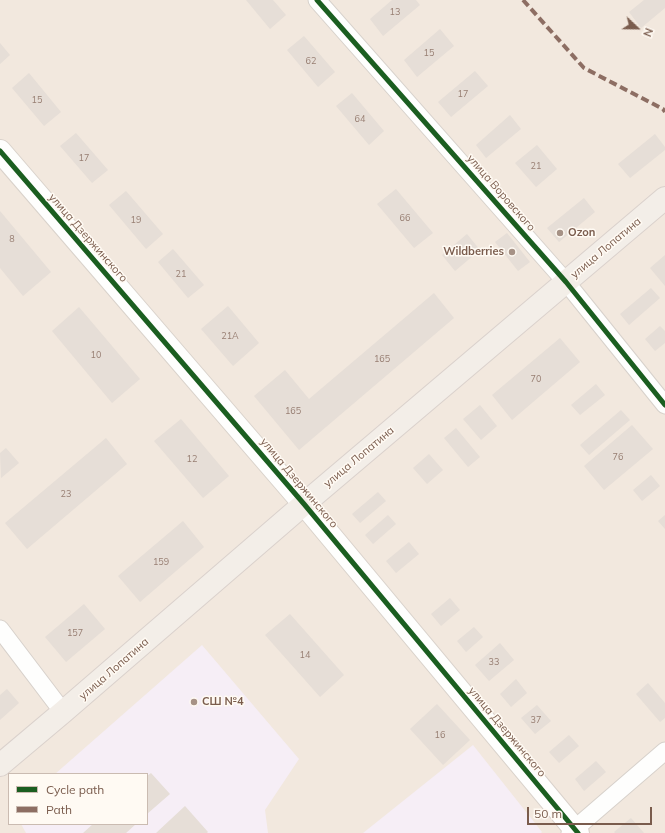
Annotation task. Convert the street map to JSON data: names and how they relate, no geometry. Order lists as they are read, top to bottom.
{
  "streets": {
    "main road": ["улица Лопатина"],
    "street": ["улица Воровского", "улица Дзержинского"]
  },
  "crossings": [
    ["улица Воровского", "улица Лопатина"],
    ["улица Дзержинского", "улица Лопатина"]
  ],
  "places": ["Ozon", "Wildberries", "СШ №4"],
  "house_numbers": [
    "13",
    "15",
    "62",
    "17",
    "15",
    "64",
    "17",
    "21",
    "66",
    "19",
    "8",
    "21",
    "21А",
    "10",
    "165",
    "70",
    "165",
    "76",
    "12",
    "23",
    "159",
    "157",
    "14",
    "33",
    "37",
    "16"
  ],
  "legend": ["Cycle path", "Path"],
  "scale_bar": "50 m",
  "north": "right"
}
